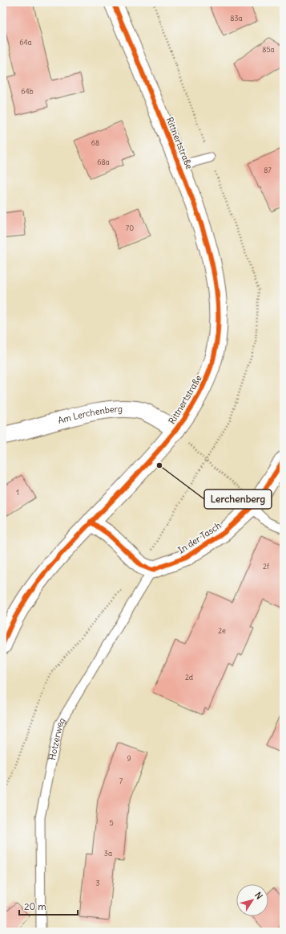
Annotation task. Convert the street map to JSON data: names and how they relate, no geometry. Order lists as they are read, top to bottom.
{
  "streets": {
    "street": ["Rittnertstraße", "Am Lerchenberg", "In der Tasch"],
    "lane": ["Hotzerweg"]
  },
  "crossings": [
    ["Rittnertstraße", "Am Lerchenberg"],
    ["In der Tasch", "Hotzerweg"]
  ],
  "places": ["Lerchenberg"],
  "house_numbers": [
    "83a",
    "64a",
    "85a",
    "64b",
    "68",
    "68a",
    "87",
    "70",
    "1",
    "2f",
    "2e",
    "2d",
    "9",
    "7",
    "5",
    "3a",
    "3"
  ],
  "scale_bar": "20 m",
  "north": "top right"
}
